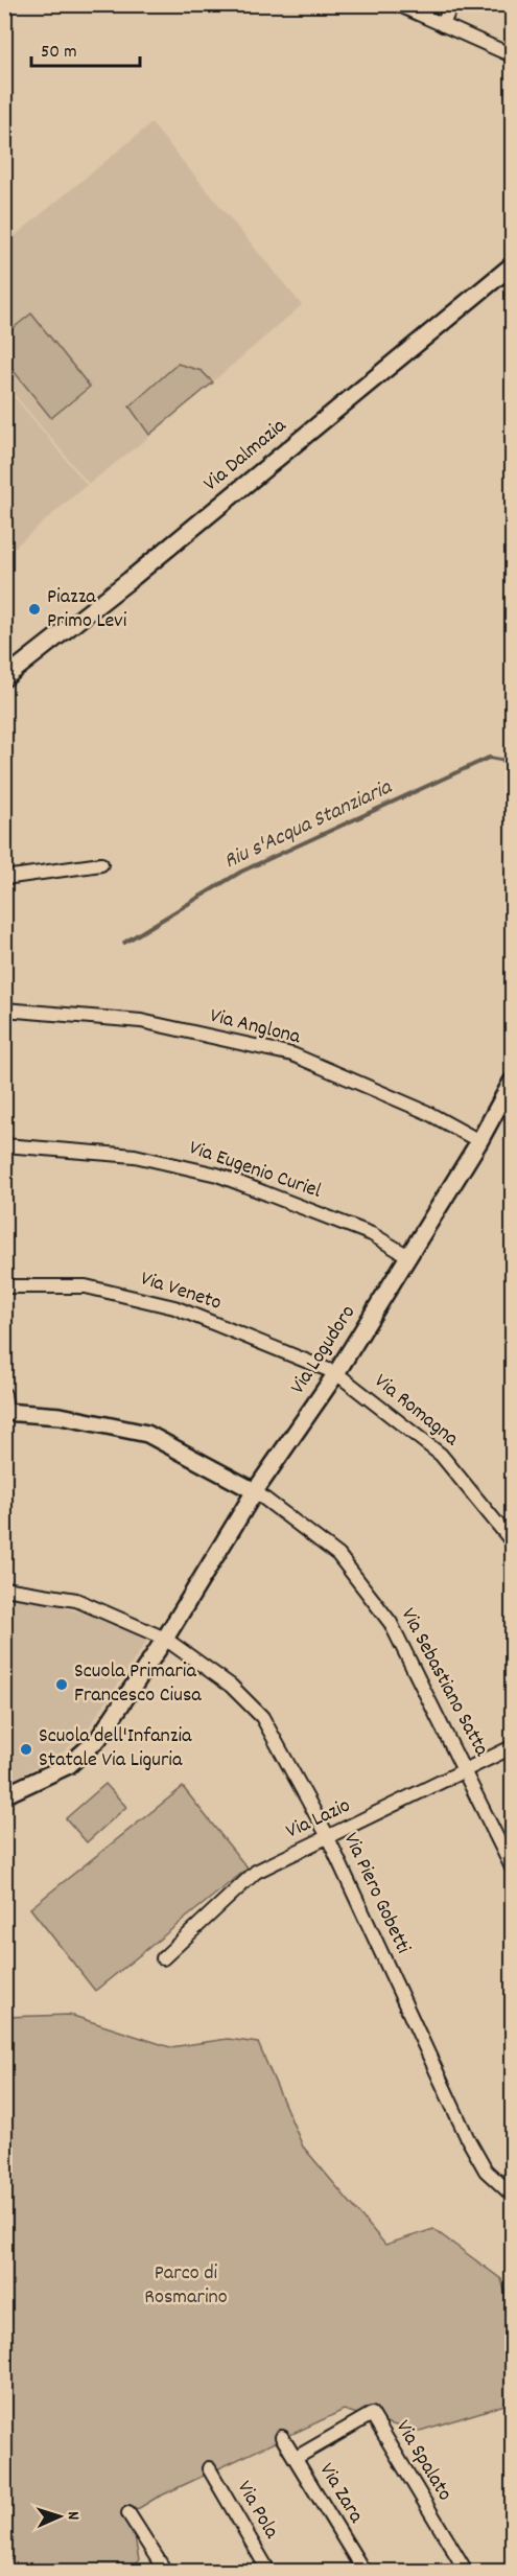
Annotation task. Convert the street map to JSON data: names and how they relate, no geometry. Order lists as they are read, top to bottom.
{
  "streets": {
    "street": [
      "Via Dalmazia",
      "Via Anglona",
      "Via Eugenio Curiel",
      "Via Veneto",
      "Via Logudoro",
      "Via Romagna",
      "Via Sebastiano Satta",
      "Via Lazio",
      "Via Piero Gobetti",
      "Via Spalato",
      "Via Zara",
      "Via Pola"
    ]
  },
  "crossings": [
    ["Via Anglona", "Via Logudoro"],
    ["Via Eugenio Curiel", "Via Logudoro"],
    ["Via Veneto", "Via Logudoro"],
    ["Via Veneto", "Via Romagna"],
    ["Via Logudoro", "Via Romagna"],
    ["Via Logudoro", "Via Sebastiano Satta"],
    ["Via Logudoro", "Via Piero Gobetti"],
    ["Via Sebastiano Satta", "Via Lazio"],
    ["Via Lazio", "Via Piero Gobetti"],
    ["Via Spalato", "Via Zara"]
  ],
  "water": ["Riu s'Acqua Stanziaria"],
  "parks": ["Parco di Rosmarino"],
  "places": ["Piazza Primo Levi", "Scuola Primaria Francesco Ciusa", "Scuola dell'Infanzia Statale Via Liguria"],
  "scale_bar": "50 m",
  "north": "right"
}
